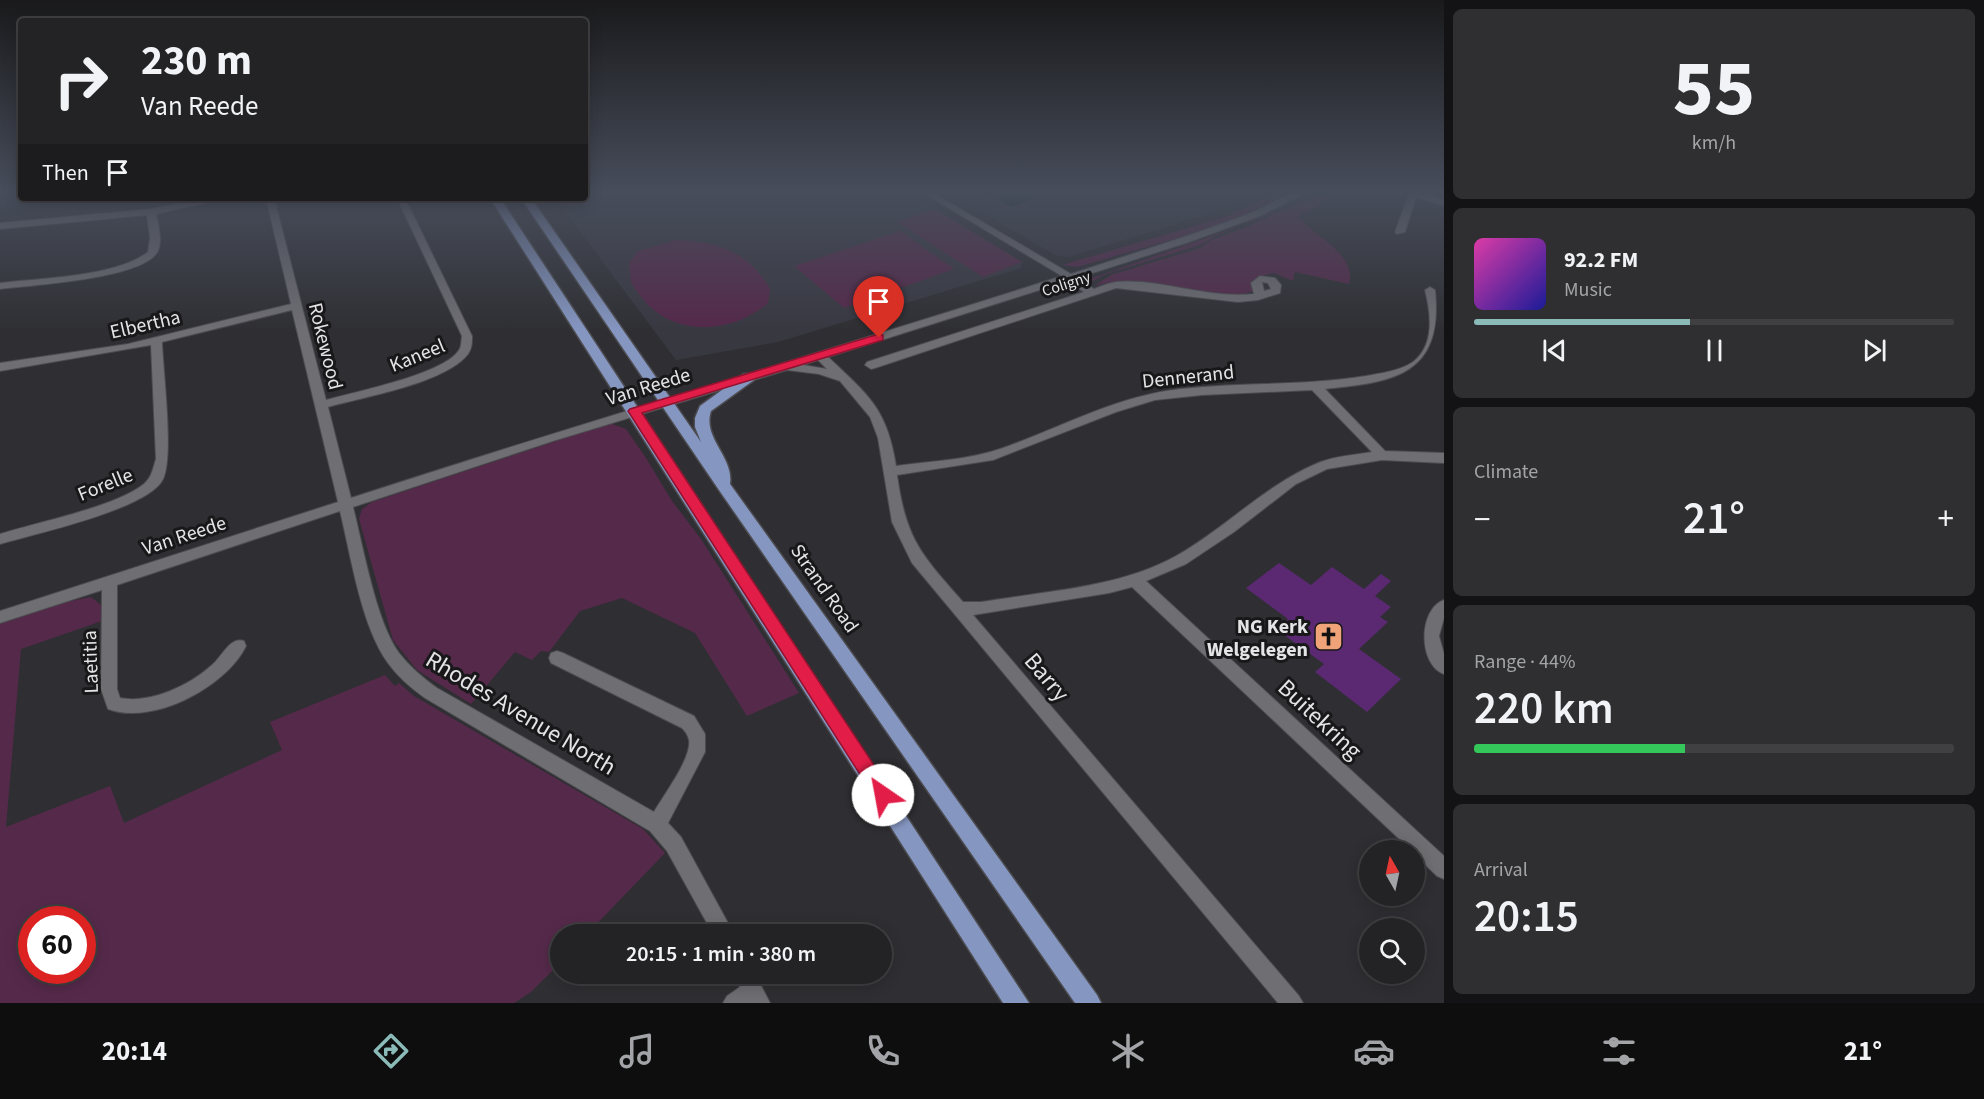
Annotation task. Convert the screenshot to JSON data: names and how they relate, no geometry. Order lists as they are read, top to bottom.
{
  "streets": {
    "main road": ["Strand Road"],
    "street": [
      "Coligny",
      "Elbertha",
      "Rokewood",
      "Kaneel",
      "Dennerand",
      "Van Reede",
      "Forelle",
      "Laetitia",
      "Barry",
      "Rhodes Avenue North",
      "Buitekring"
    ]
  },
  "crossings": [
    ["Elbertha", "Rokewood"],
    ["Elbertha", "Forelle"],
    ["Rokewood", "Kaneel"],
    ["Rokewood", "Van Reede"],
    ["Rokewood", "Rhodes Avenue North"],
    ["Dennerand", "Barry"],
    ["Van Reede", "Strand Road"],
    ["Van Reede", "Laetitia"],
    ["Van Reede", "Barry"],
    ["Van Reede", "Rhodes Avenue North"]
  ],
  "places": {
    "church": ["NG Kerk Welgelegen"]
  },
  "north": "top",
  "page": {
    "tile": [
      ["55", "km/h"],
      "Climate",
      ["Range · 44%", "220 km"],
      ["Arrival", "20:15"]
    ],
    "turn": ["230 m", "Van Reede"],
    "then": "Then",
    "song": ["92.2 FM", "Music"],
    "heat": ["−", "21°", "+"],
    "limit": "60",
    "trip": "20:15 · 1 min · 380 m",
    "tabs": ["20:14", "21°"]
  }
}
